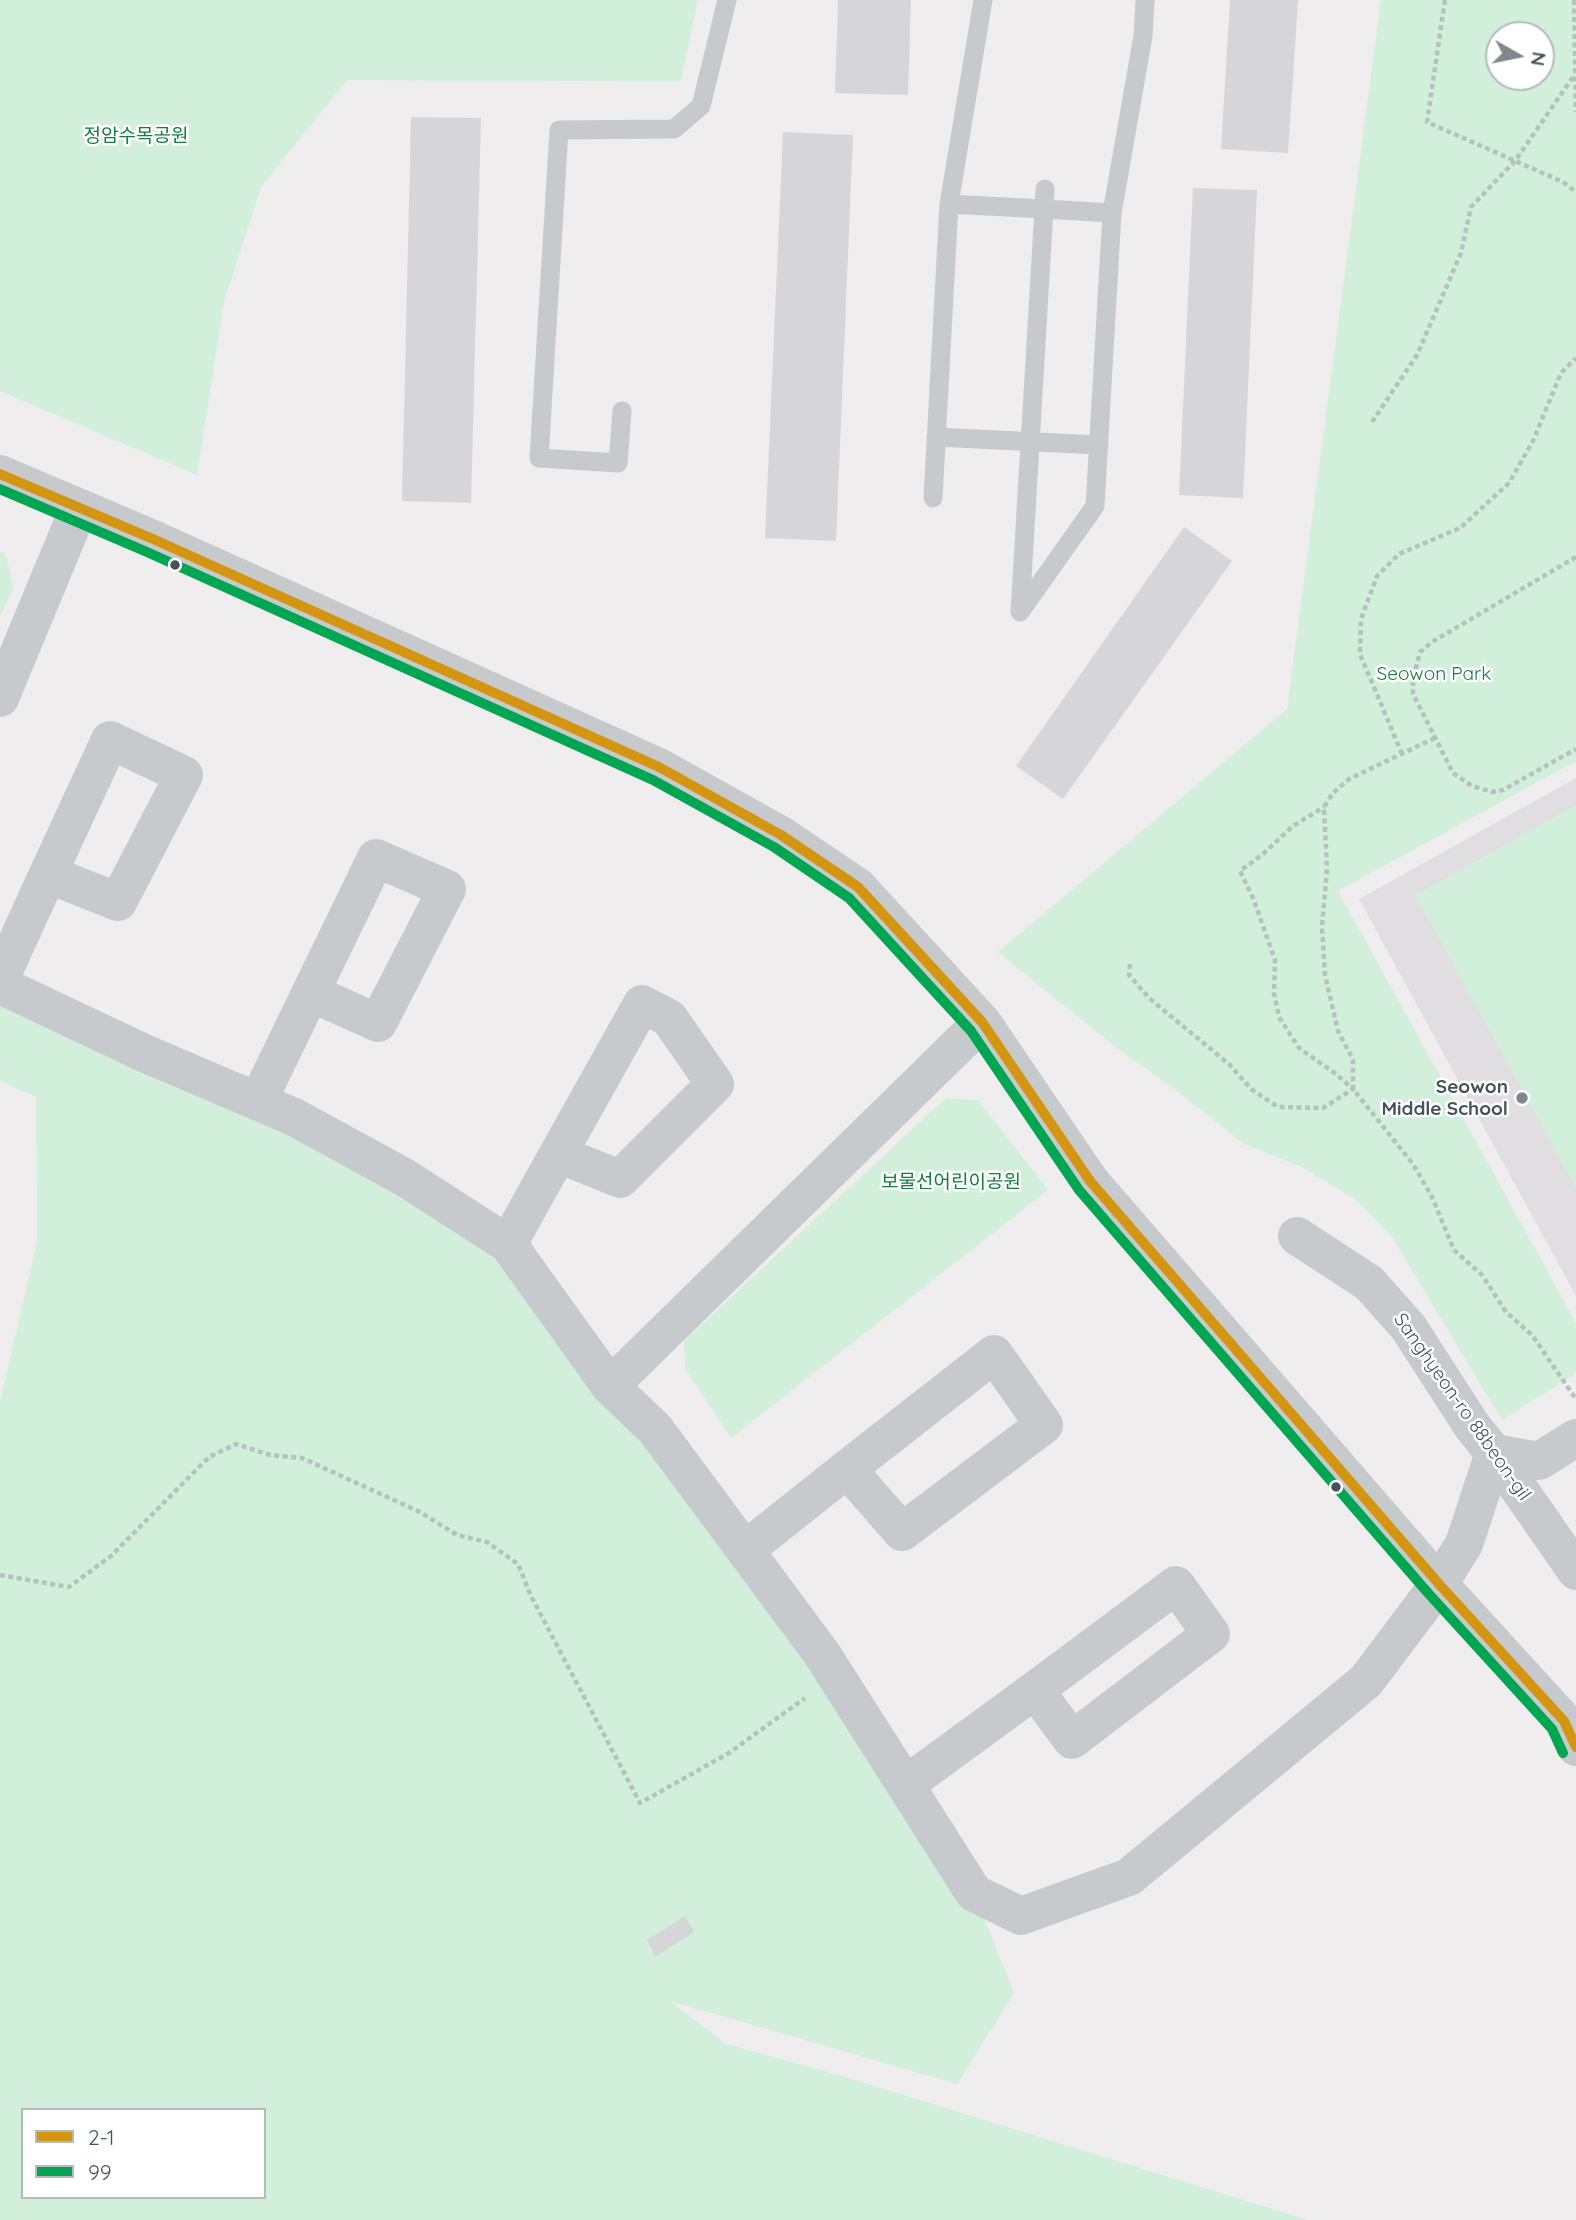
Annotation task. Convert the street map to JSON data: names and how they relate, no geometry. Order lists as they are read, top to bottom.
{
  "streets": {
    "street": ["Sanghyeon-ro 88beon-gil"]
  },
  "parks": ["정암수목공원", "Seowon Park", "보물선어린이공원"],
  "places": ["Seowon Middle School"],
  "lines": ["transit line 2-1", "transit line 99"],
  "legend": ["2-1", "99"],
  "north": "right"
}
